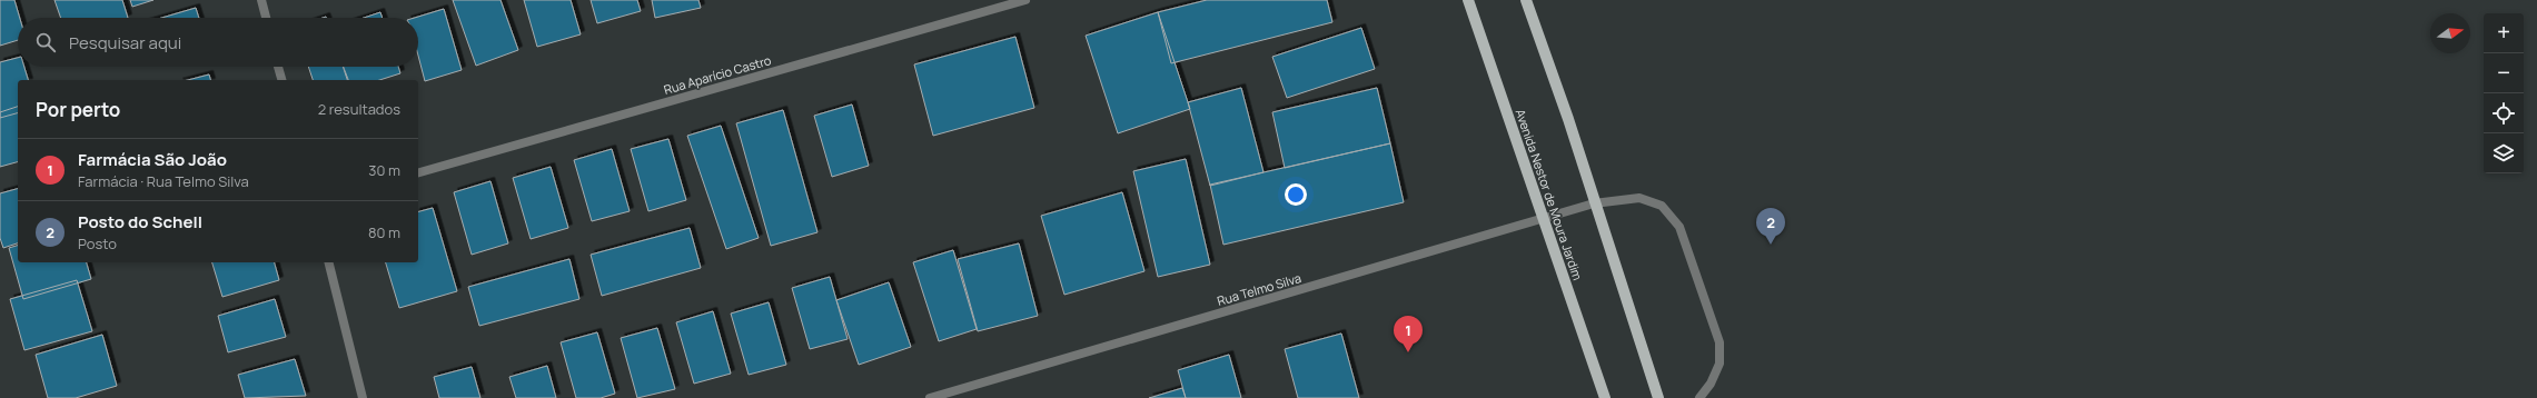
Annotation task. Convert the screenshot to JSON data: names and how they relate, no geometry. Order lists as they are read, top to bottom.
{
  "streets": {
    "main road": ["Avenida Nestor de Moura Jardim"],
    "street": ["Rua Aparício Castro", "Rua Telmo Silva"]
  },
  "crossings": [
    ["Avenida Nestor de Moura Jardim", "Rua Telmo Silva"]
  ],
  "north": "right",
  "page": {
    "map_buttons": ["+", "−"],
    "search": "Pesquisar aqui",
    "heading": ["Por perto", "2 resultados"],
    "list": [
      {
        "mark": "1",
        "name": "Farmácia São João",
        "note": "Farmácia · Rua Telmo Silva",
        "value": "30 m"
      },
      {
        "mark": "2",
        "name": "Posto do Schell",
        "note": "Posto",
        "value": "80 m"
      }
    ],
    "pins": ["2", "1"]
  }
}
